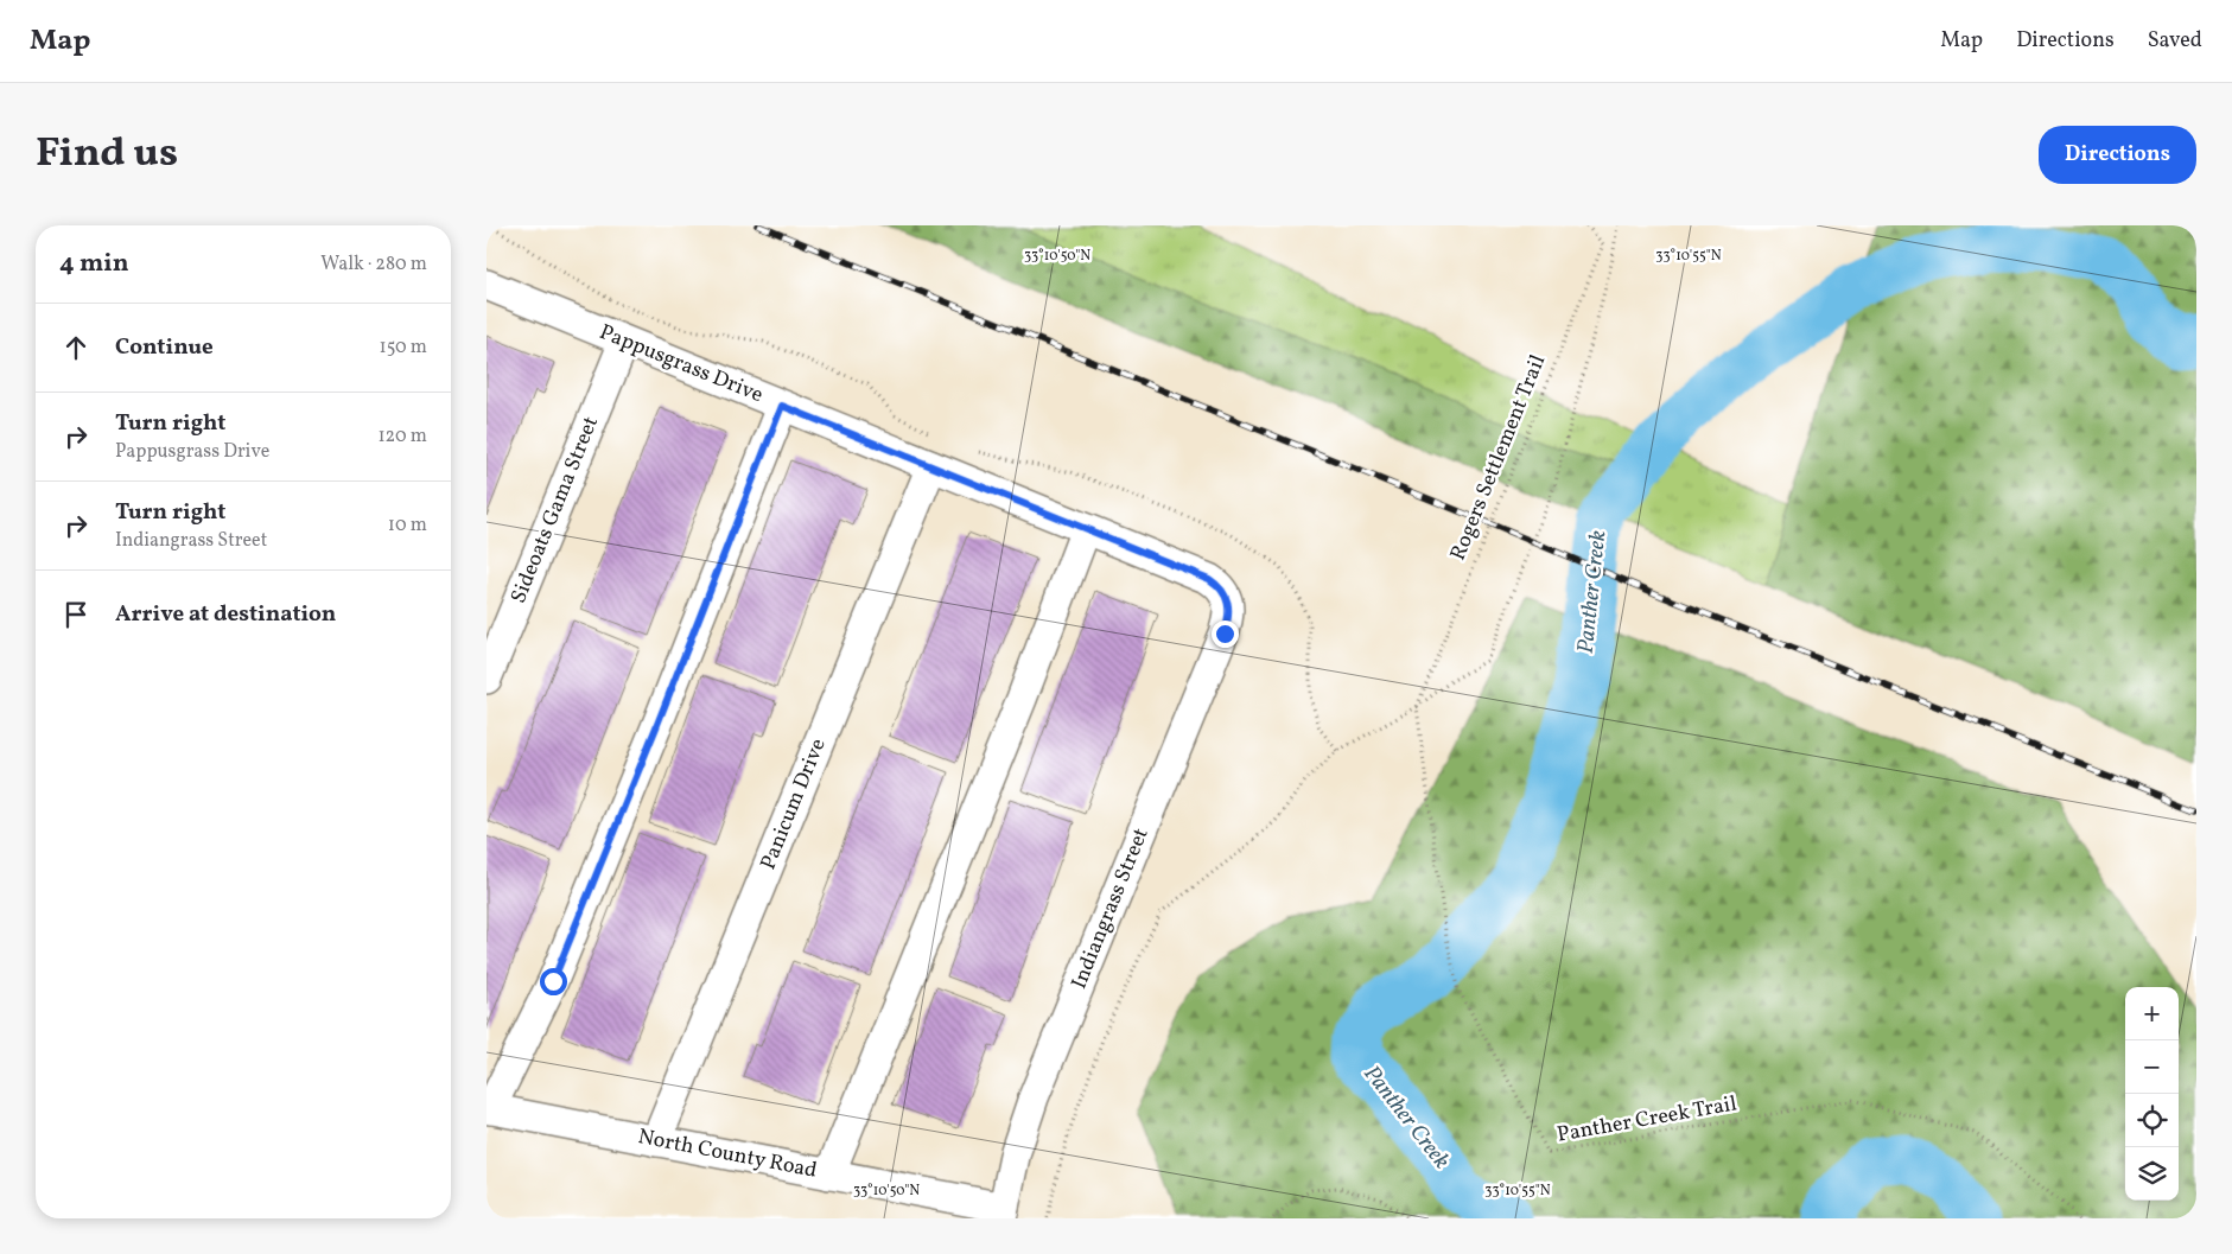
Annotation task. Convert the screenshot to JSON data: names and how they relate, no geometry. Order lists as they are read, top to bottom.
{
  "streets": {
    "street": [
      "Pappusgrass Drive",
      "Sideoats Gama Street",
      "Panicum Drive",
      "Indiangrass Street",
      "North County Road"
    ],
    "path": ["Rogers Settlement Trail", "Panther Creek Trail"]
  },
  "crossings": [
    ["Pappusgrass Drive", "Sideoats Gama Street"],
    ["Pappusgrass Drive", "Panicum Drive"],
    ["Pappusgrass Drive", "Indiangrass Street"],
    ["Rogers Settlement Trail", "Panther Creek Trail"],
    ["Panicum Drive", "North County Road"],
    ["Indiangrass Street", "North County Road"]
  ],
  "water": ["Panther Creek"],
  "page": {
    "header": "Map",
    "nav": ["Map", "Directions", "Saved"],
    "title": "Find us",
    "buttons": "Directions",
    "heading": ["4 min", "Walk · 280 m"],
    "list": [
      ["Continue", "150 m"],
      ["Turn right", "Pappusgrass Drive", "120 m"],
      ["Turn right", "Indiangrass Street", "10 m"],
      "Arrive at destination"
    ],
    "map_buttons": ["+", "−"]
  },
  "coordinates": ["33°10'50\"N", "33°10'55\"N"]
}
